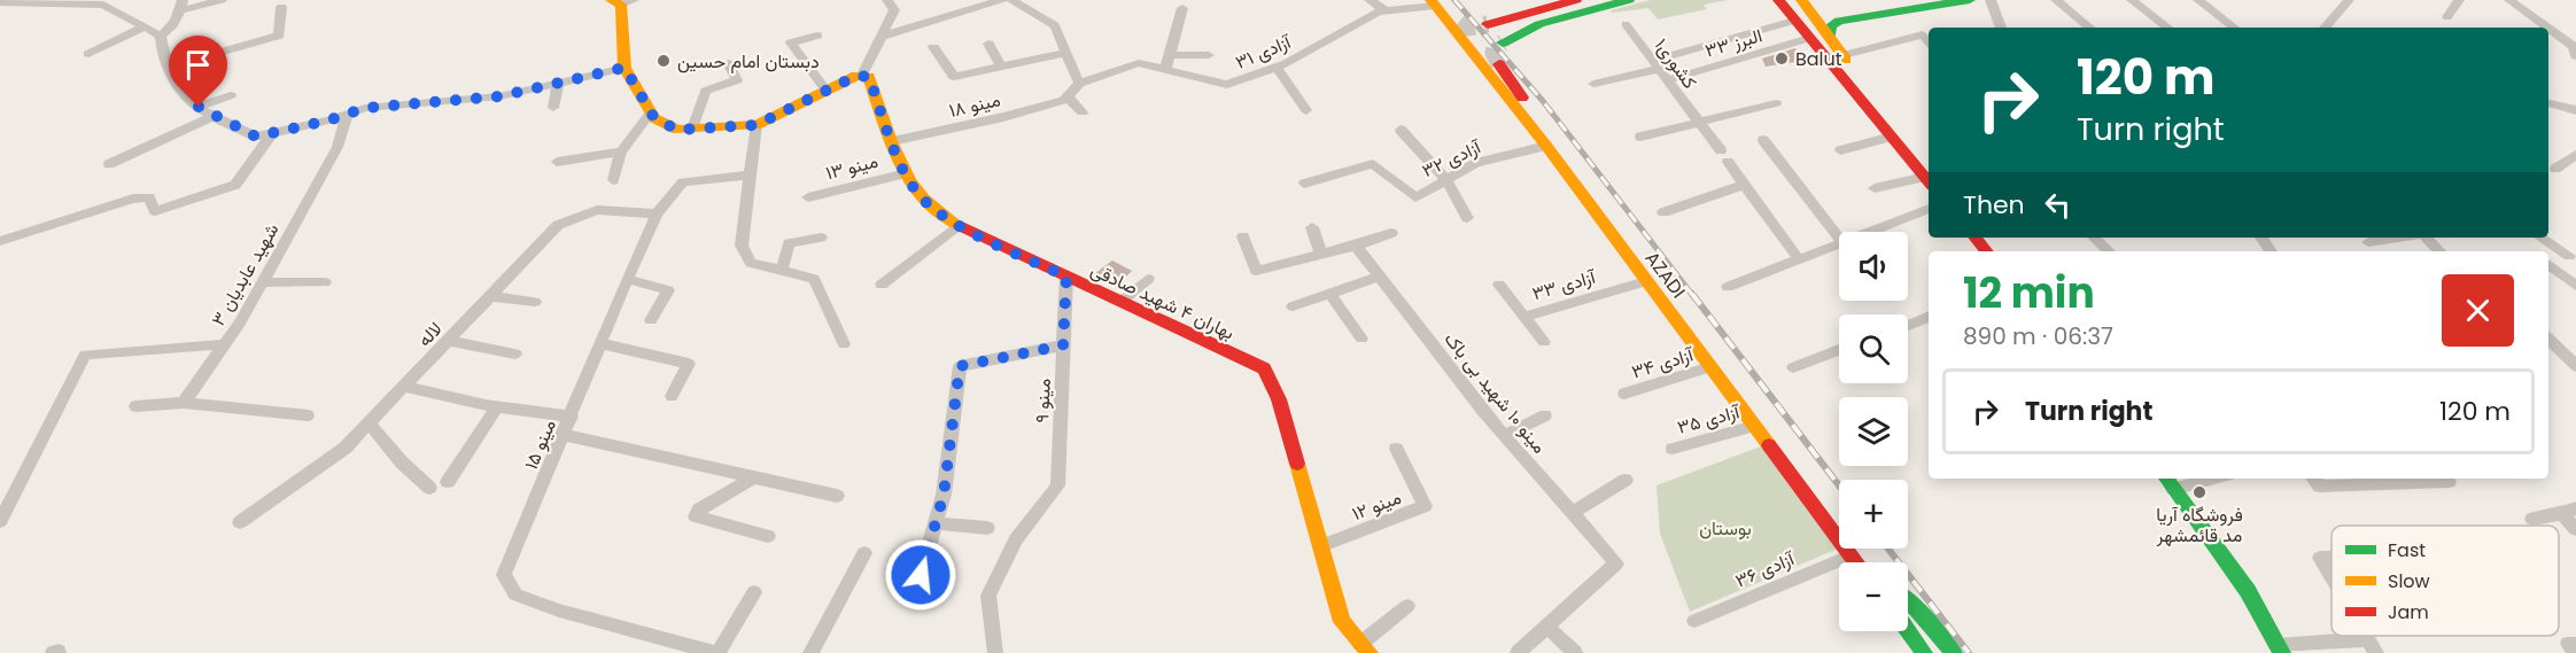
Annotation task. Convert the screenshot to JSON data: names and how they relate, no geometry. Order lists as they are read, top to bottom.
{
  "streets": {
    "main road": ["AZADI", "بهاران ۴ شهید صادقی"],
    "street": [
      "البرز ۳۳",
      "آزادی ۳۱",
      "کشوری۱",
      "مینو ۱۸",
      "آزادی ۳۲",
      "مینو ۱۳",
      "شهید عابدیان ۳",
      "آزادی ۳۳",
      "لاله",
      "آزادی ۳۴",
      "مینو ۱۰ شهید بی باک",
      "مینو ۹",
      "آزادی ۳۵",
      "مینو ۱۵",
      "مینو ۱۲",
      "آزادی ۳۶"
    ]
  },
  "crossings": [
    ["البرز ۳۳", "کشوری۱"],
    ["آزادی ۳۱", "مینو ۱۸"],
    ["آزادی ۳۱", "AZADI"],
    ["مینو ۱۸", "بهاران ۴ شهید صادقی"],
    ["آزادی ۳۲", "AZADI"],
    ["مینو ۱۳", "بهاران ۴ شهید صادقی"],
    ["AZADI", "آزادی ۳۳"],
    ["AZADI", "آزادی ۳۴"],
    ["AZADI", "آزادی ۳۵"],
    ["AZADI", "آزادی ۳۶"],
    ["بهاران ۴ شهید صادقی", "مینو ۹"],
    ["بهاران ۴ شهید صادقی", "مینو ۱۲"],
    ["لاله", "مینو ۱۵"]
  ],
  "parks": ["بوستان"],
  "places": ["Balut", "دبستان امام حسین", "فروشگاه آریا مد قائمشهر"],
  "legend": ["Fast", "Slow", "Jam"],
  "page": {
    "turn": ["120 m", "Turn right"],
    "then": "Then",
    "map_buttons": ["+", "−"],
    "heading": ["12 min", "890 m · 06:37"],
    "list": [
      {
        "name": "Turn right",
        "value": "120 m"
      }
    ]
  }
}
